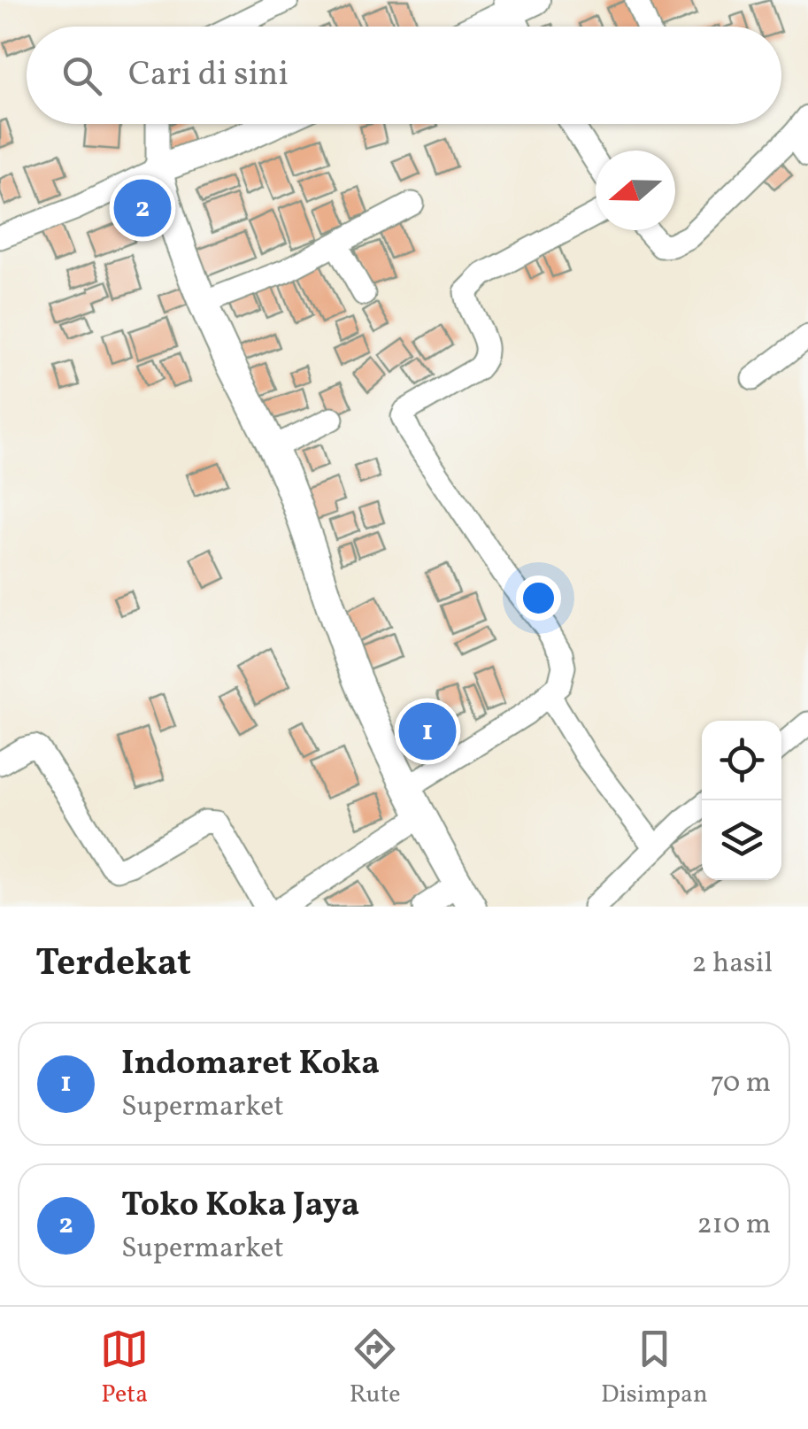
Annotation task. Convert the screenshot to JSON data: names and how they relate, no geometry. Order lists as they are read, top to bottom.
{
  "north": "left",
  "page": {
    "search": "Cari di sini",
    "pins": ["2", "1"],
    "heading": ["Terdekat", "2 hasil"],
    "list": [
      {
        "mark": "1",
        "name": "Indomaret Koka",
        "note": "Supermarket",
        "value": "70 m"
      },
      {
        "mark": "2",
        "name": "Toko Koka Jaya",
        "note": "Supermarket",
        "value": "210 m"
      }
    ],
    "nav": ["Peta", "Rute", "Disimpan"]
  }
}
